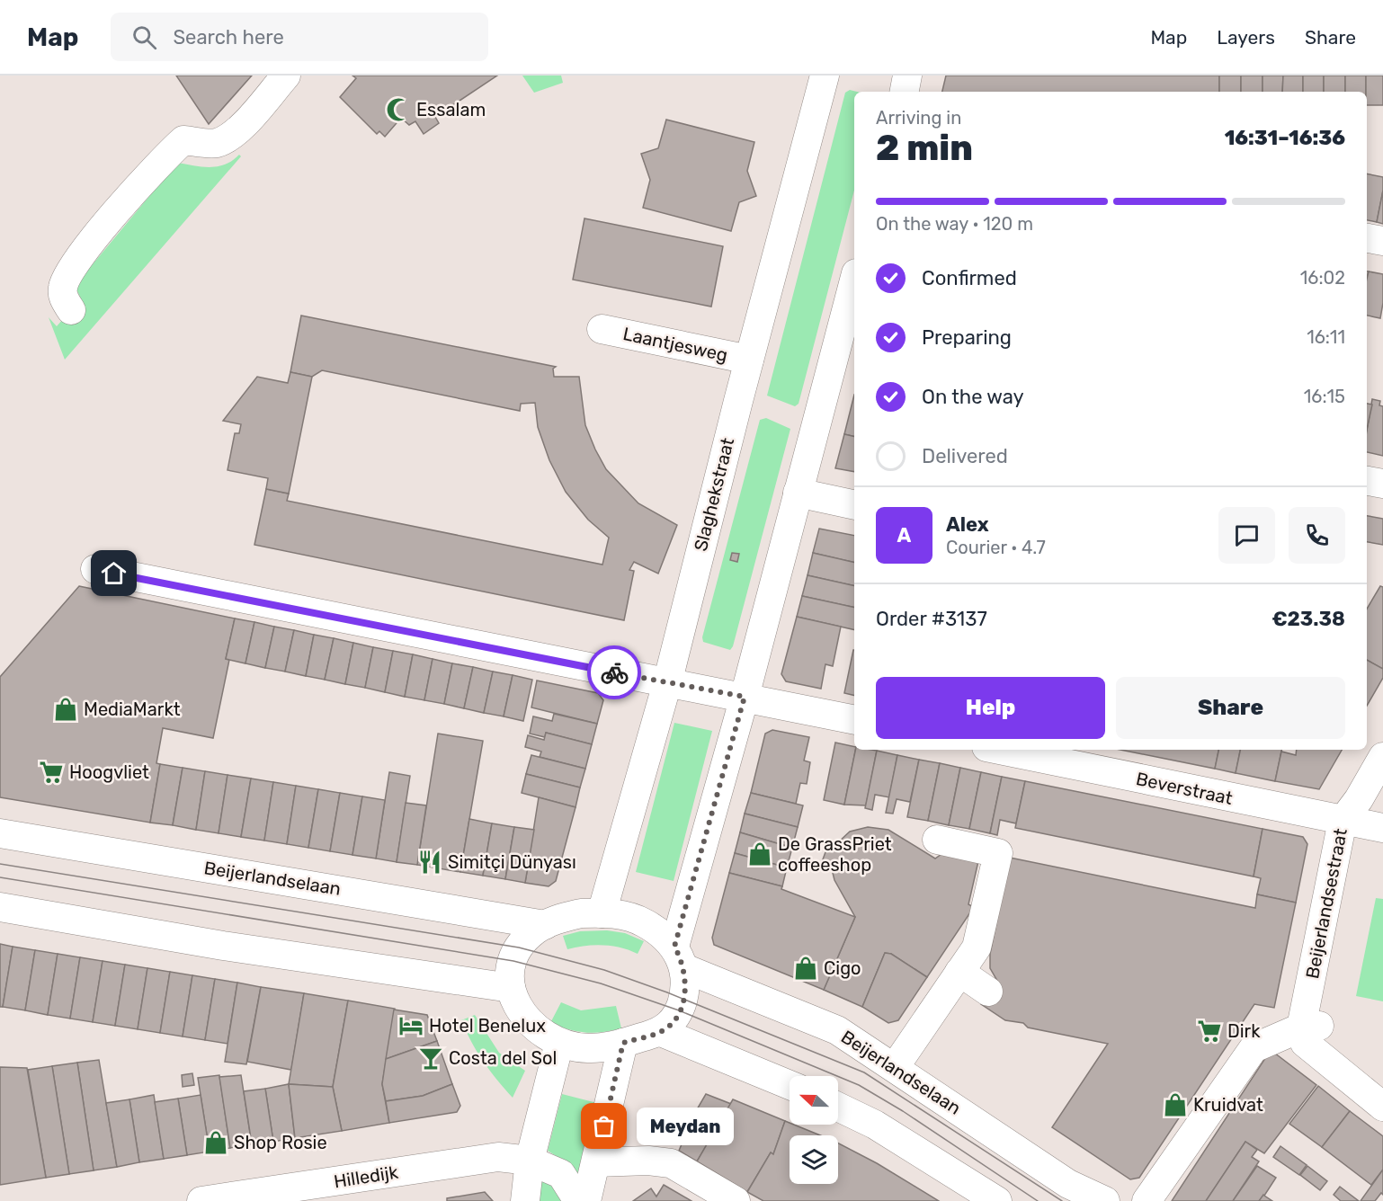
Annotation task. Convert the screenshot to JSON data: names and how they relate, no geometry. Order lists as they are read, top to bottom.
{
  "streets": {
    "street": [
      "Laantjesweg",
      "Slaghekstraat",
      "Beverstraat",
      "Beijerlandselaan",
      "Beijerlandsestraat",
      "Hilledijk"
    ]
  },
  "crossings": [
    ["Laantjesweg", "Slaghekstraat"],
    ["Slaghekstraat", "Beijerlandselaan"],
    ["Beverstraat", "Beijerlandsestraat"]
  ],
  "places": {
    "mosque": ["Essalam"],
    "shop": [
      "MediaMarkt",
      "De GrassPriet coffeeshop",
      "Cigo",
      "Kruidvat",
      "Shop Rosie"
    ],
    "supermarket": ["Hoogvliet", "Dirk"],
    "restaurant": ["Simitçi Dünyası"],
    "hotel": ["Hotel Benelux"],
    "bar": ["Costa del Sol"],
    "other": ["Meydan"]
  },
  "north": "left",
  "page": {
    "header": "Map",
    "search": "Search here",
    "nav": ["Map", "Layers", "Share"],
    "heading": ["2 min", "Arriving in", "16:31–16:36"],
    "panel": [
      "Alex",
      "Courier · 4.7",
      "Order #3137",
      "€23.38"
    ],
    "bar": "On the way · 120 m",
    "list": [
      ["Confirmed", "16:02"],
      ["Preparing", "16:11"],
      ["On the way", "16:15"],
      "Delivered"
    ],
    "round": "A",
    "buttons": ["Help", "Share"],
    "bubble": "Meydan"
  }
}
